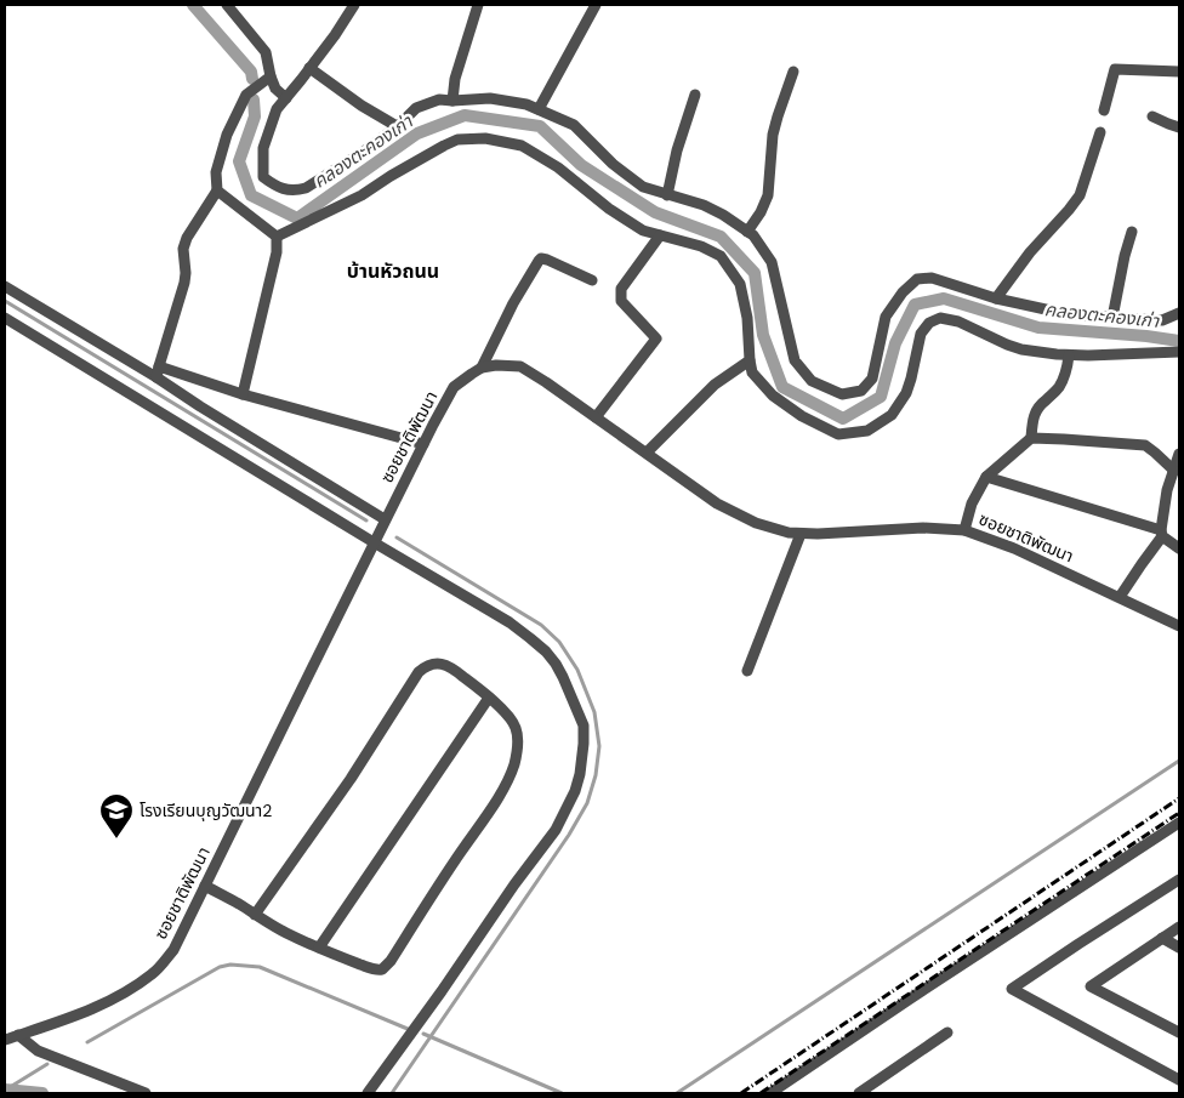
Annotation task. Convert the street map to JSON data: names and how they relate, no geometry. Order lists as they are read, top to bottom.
{
  "streets": {
    "street": ["ซอยชาติพัฒนา"]
  },
  "districts": ["บ้านหัวถนน"],
  "water": ["คลองตะคองเก่า"],
  "places": {
    "school or university": ["โรงเรียนบุญวัฒนา2"]
  }
}
